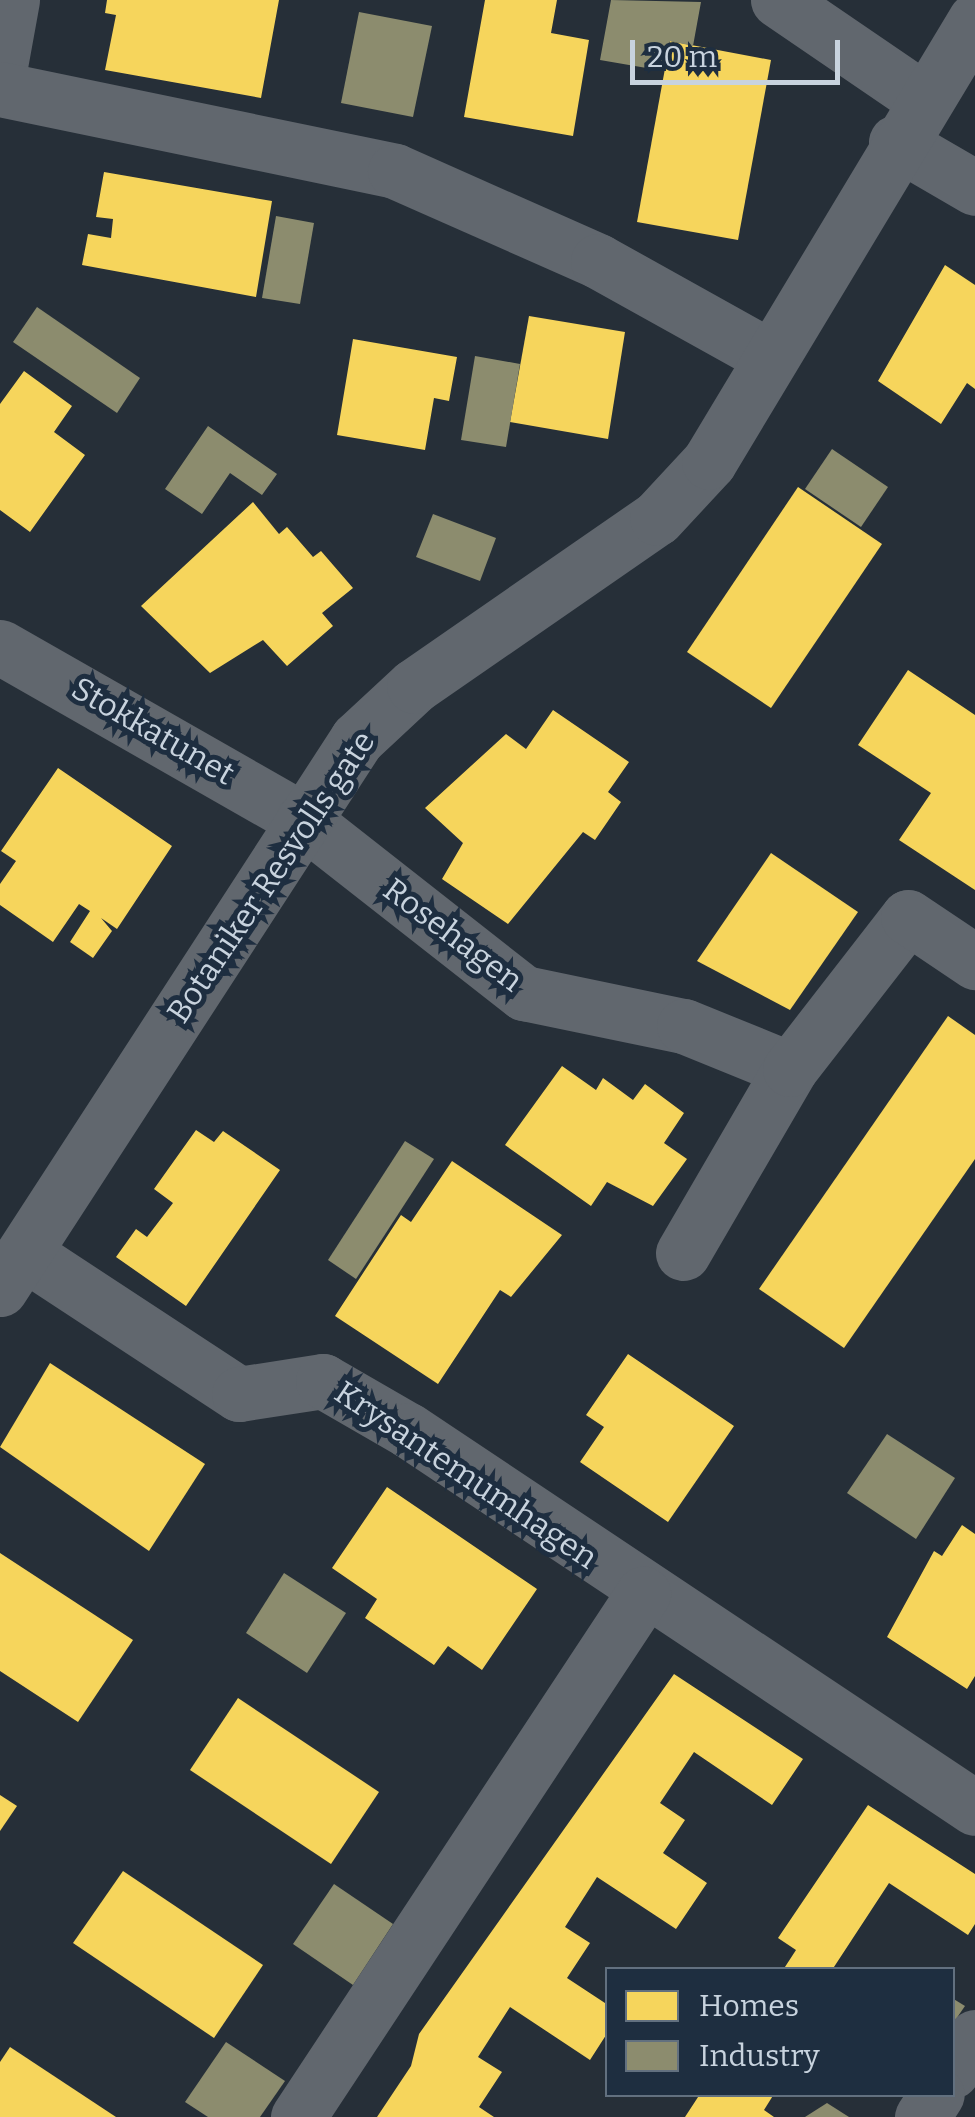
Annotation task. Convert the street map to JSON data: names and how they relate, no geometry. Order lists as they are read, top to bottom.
{
  "streets": {
    "street": [
      "Stokkatunet",
      "Botaniker Resvolls gate",
      "Rosehagen",
      "Krysantemumhagen"
    ]
  },
  "crossings": [
    ["Stokkatunet", "Botaniker Resvolls gate"],
    ["Stokkatunet", "Rosehagen"],
    ["Botaniker Resvolls gate", "Rosehagen"],
    ["Botaniker Resvolls gate", "Krysantemumhagen"]
  ],
  "legend": ["Homes", "Industry"],
  "scale_bar": "20 m"
}
